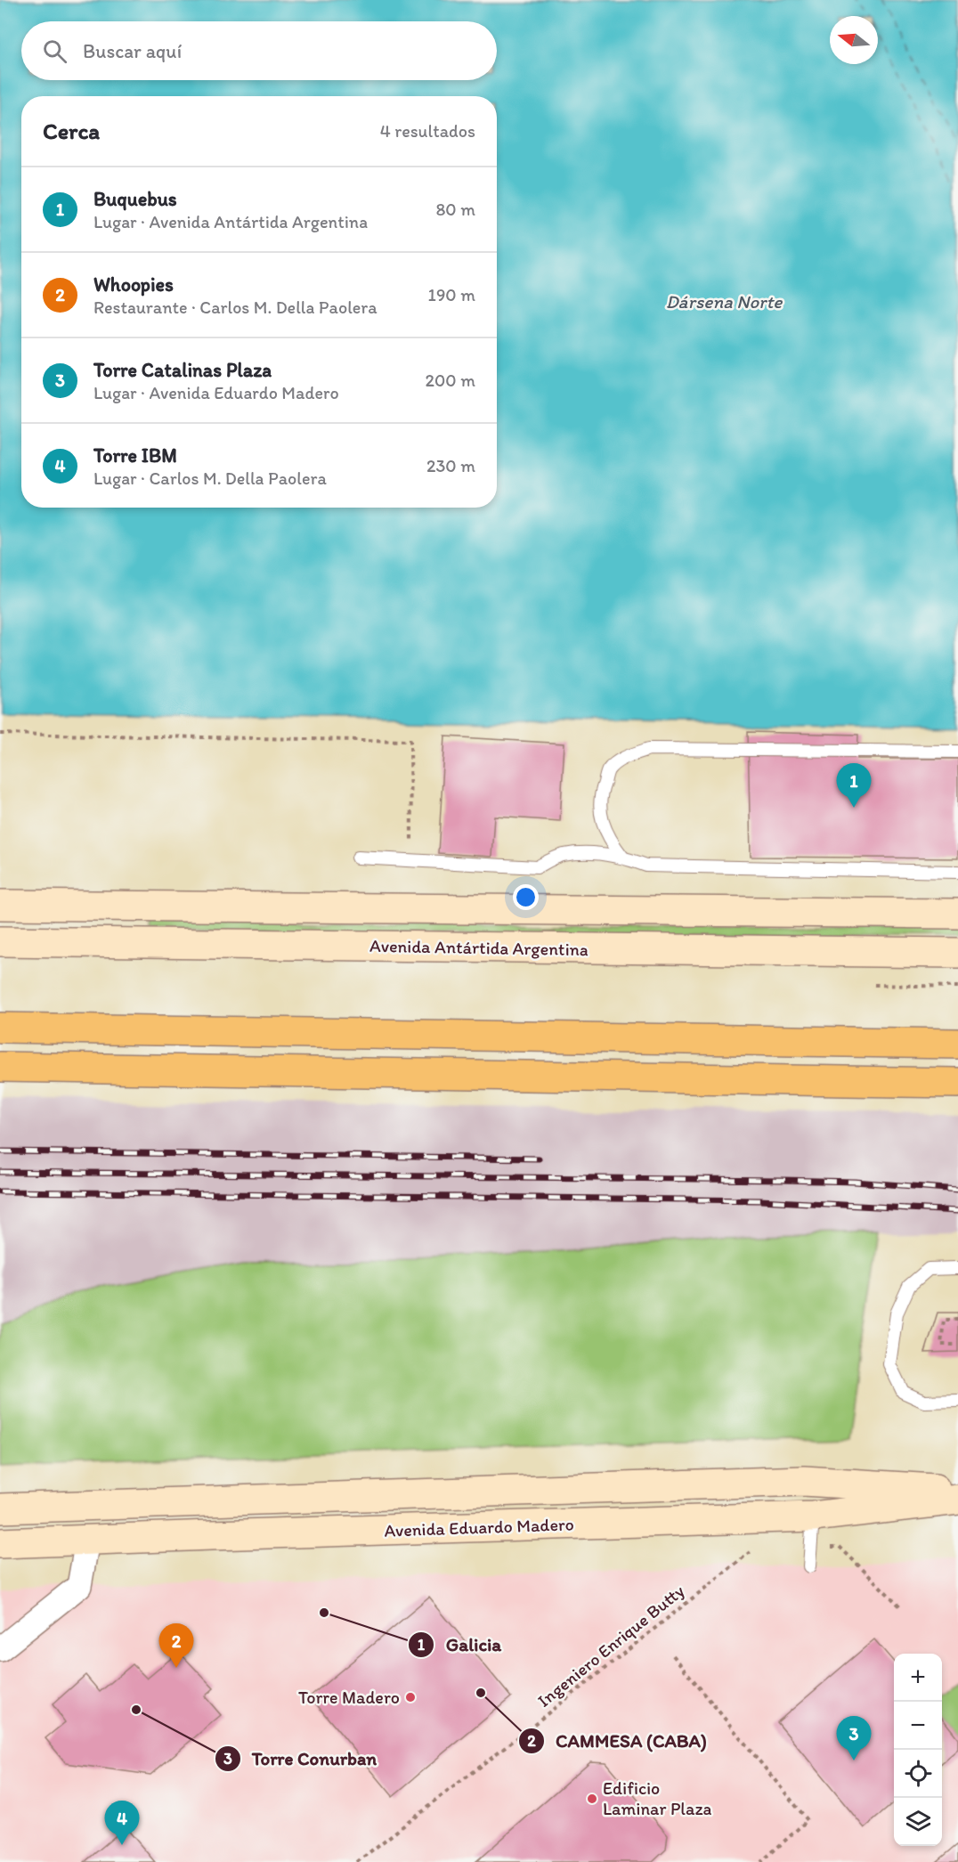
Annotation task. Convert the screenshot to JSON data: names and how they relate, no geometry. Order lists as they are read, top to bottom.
{
  "streets": {
    "main road": ["Avenida Antártida Argentina", "Avenida Eduardo Madero"],
    "path": ["Ingeniero Enrique Butty"]
  },
  "water": ["Dársena Norte"],
  "places": [
    "Galicia",
    "CAMMESA (CABA)",
    "Torre Madero",
    "Torre Conurban",
    "Edificio Laminar Plaza"
  ],
  "north": "left",
  "page": {
    "search": "Buscar aquí",
    "heading": ["Cerca", "4 resultados"],
    "list": [
      {
        "mark": "1",
        "name": "Buquebus",
        "note": "Lugar · Avenida Antártida Argentina",
        "value": "80 m"
      },
      {
        "mark": "2",
        "name": "Whoopies",
        "note": "Restaurante · Carlos M. Della Paolera",
        "value": "190 m"
      },
      {
        "mark": "3",
        "name": "Torre Catalinas Plaza",
        "note": "Lugar · Avenida Eduardo Madero",
        "value": "200 m"
      },
      {
        "mark": "4",
        "name": "Torre IBM",
        "note": "Lugar · Carlos M. Della Paolera",
        "value": "230 m"
      }
    ],
    "pins": [
      "1",
      "2",
      "3",
      "4"
    ],
    "map_buttons": ["+", "−"]
  }
}
